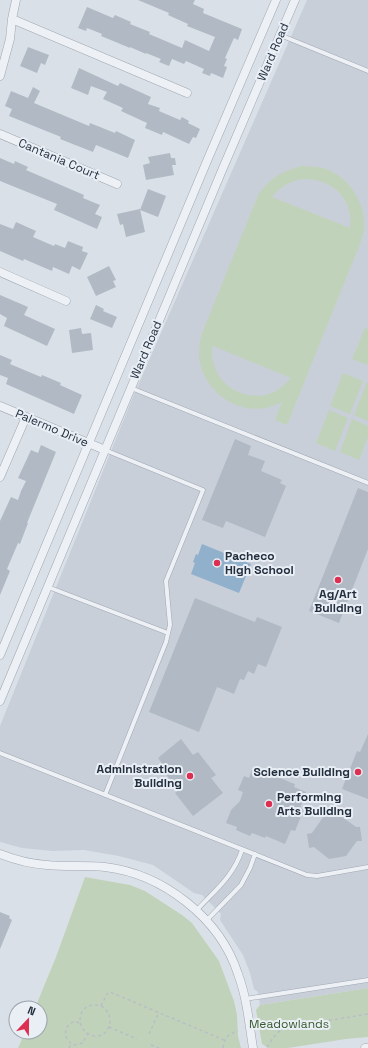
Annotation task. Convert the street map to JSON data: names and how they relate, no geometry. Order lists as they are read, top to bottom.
{
  "streets": {
    "street": ["Ward Road", "Cantania Court", "Palermo Drive"]
  },
  "crossings": [
    ["Ward Road", "Palermo Drive"]
  ],
  "parks": ["Meadowlands"],
  "places": [
    "Pacheco High School",
    "Ag/Art Building",
    "Science Building",
    "Administration Building",
    "Performing Arts Building"
  ],
  "north": "top"
}
